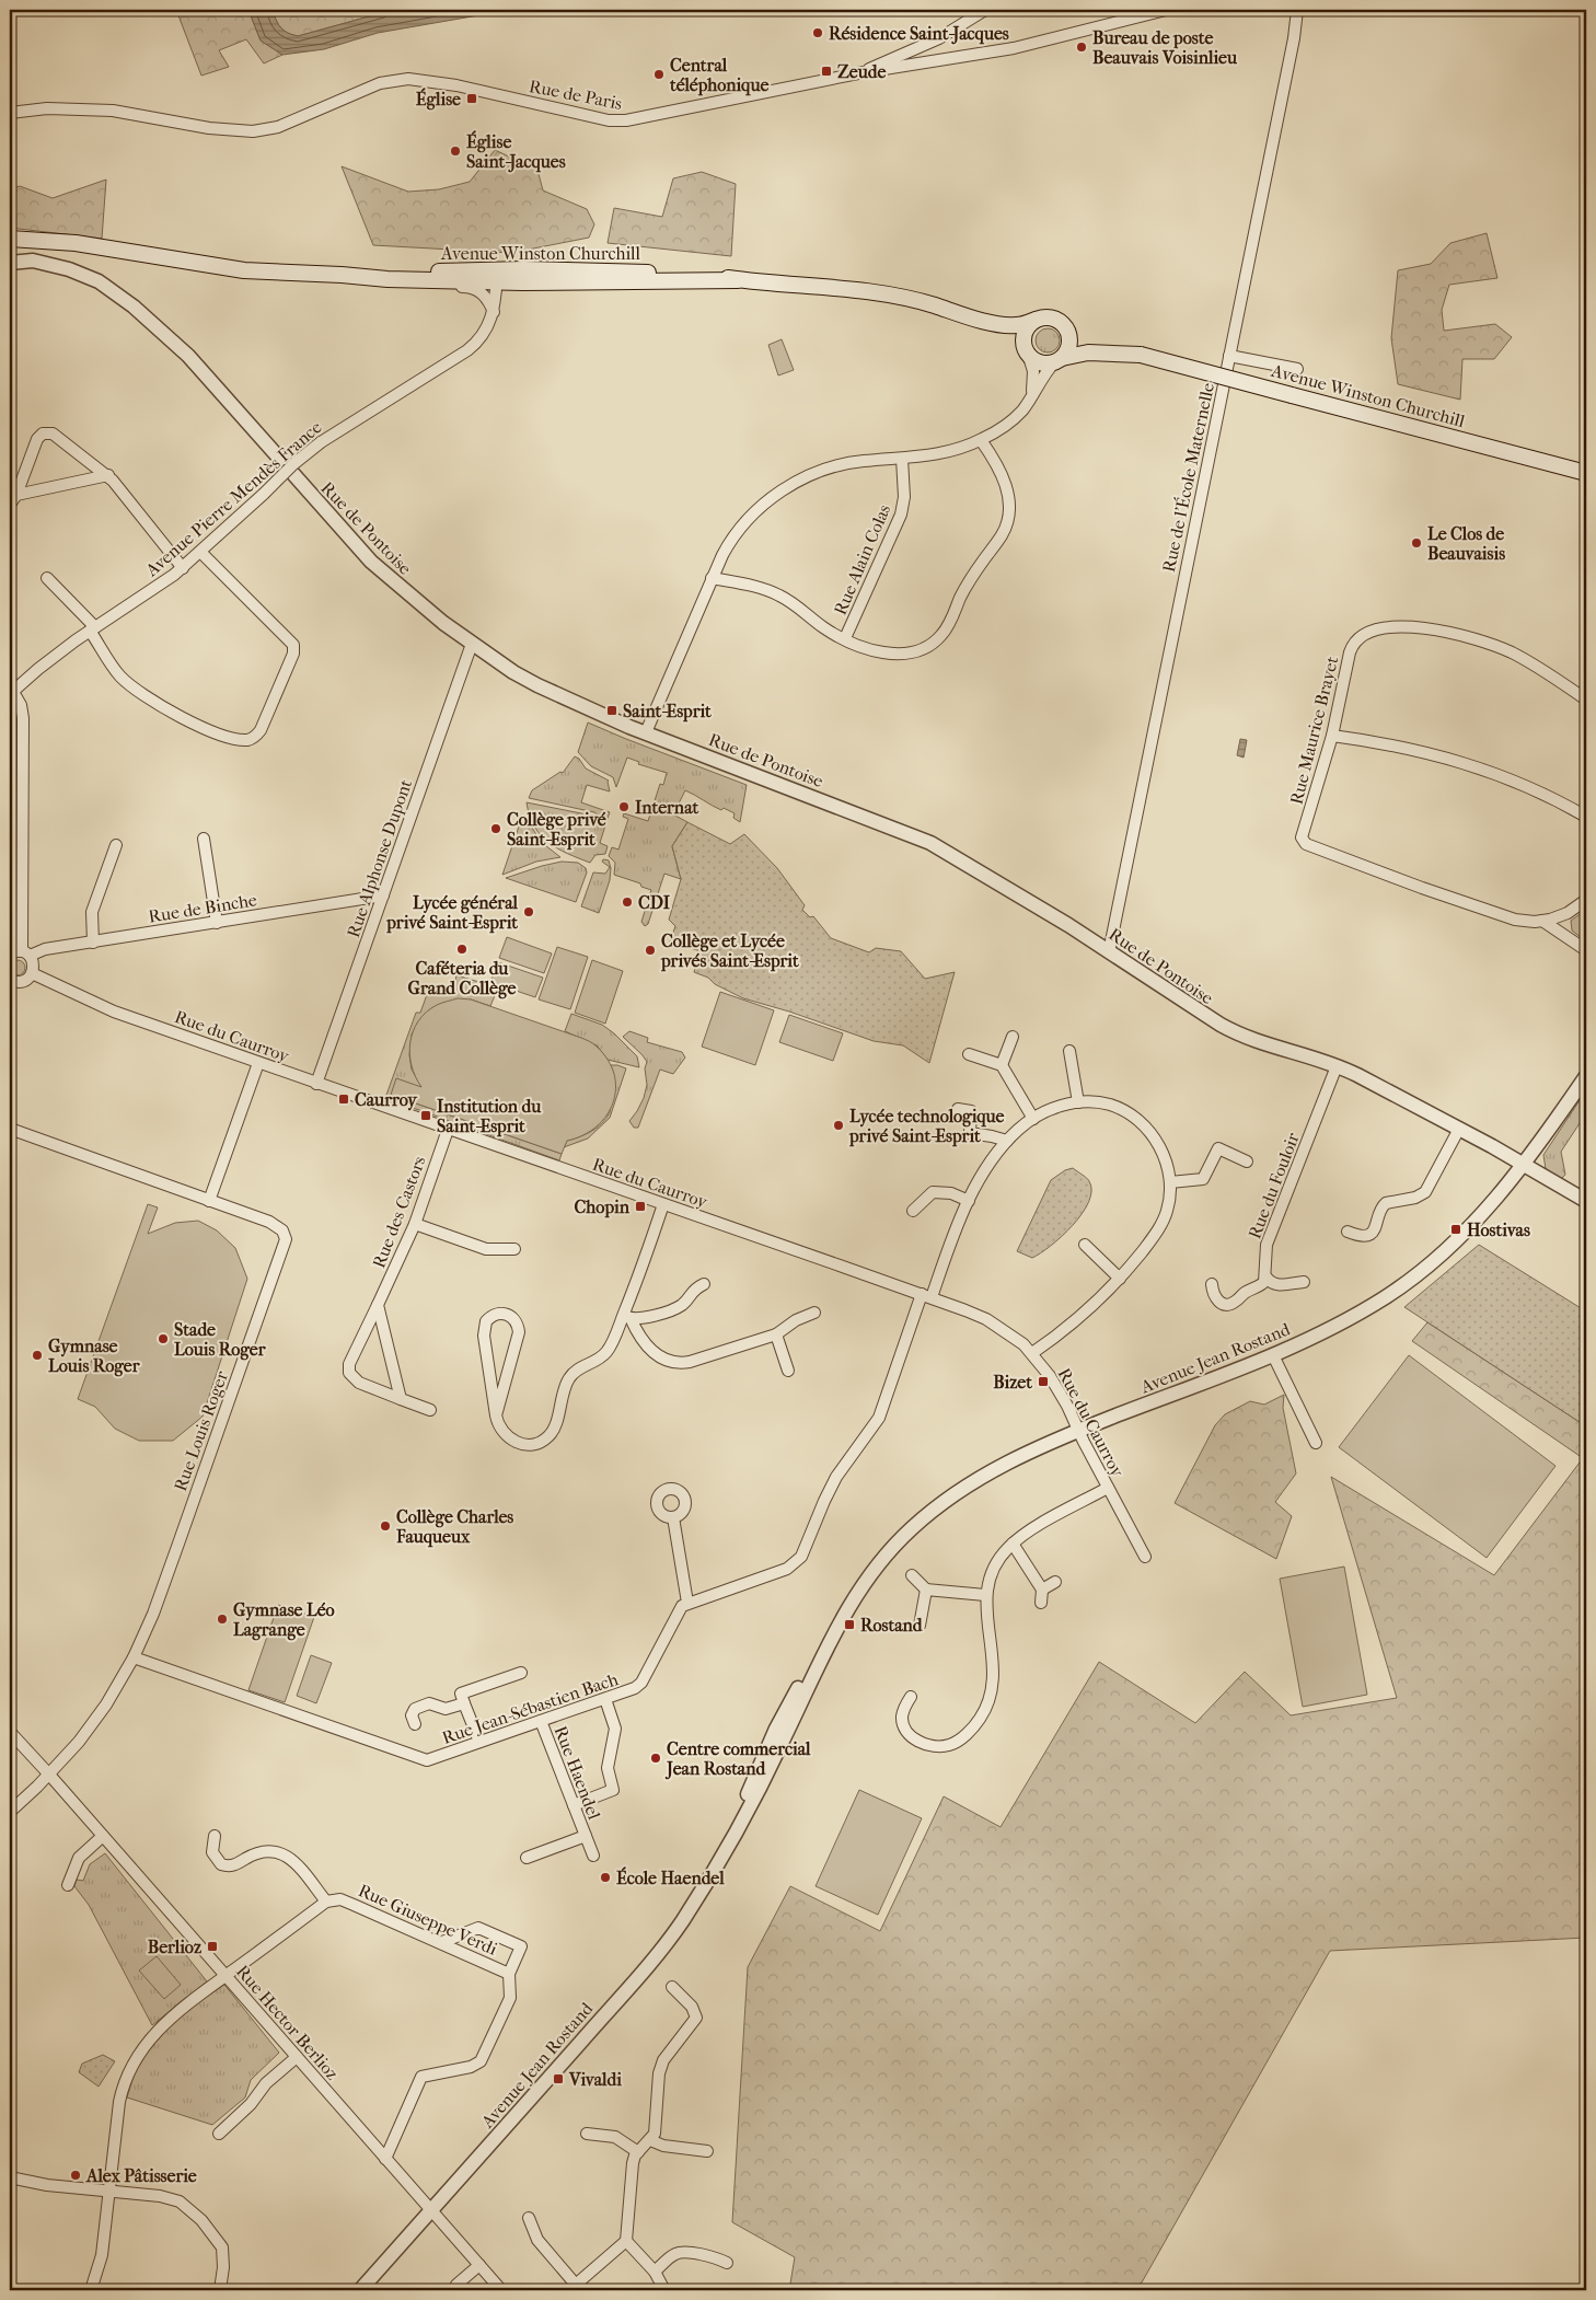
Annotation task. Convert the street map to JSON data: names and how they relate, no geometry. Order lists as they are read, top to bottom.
{
  "streets": {
    "main road": ["Avenue Winston Churchill"],
    "street": [
      "Rue de Paris",
      "Rue de l'École Maternelle",
      "Avenue Pierre Mendès France",
      "Rue de Pontoise",
      "Rue Alain Colas",
      "Rue Maurice Brayet",
      "Rue Alphonse Dupont",
      "Rue de Binche",
      "Rue du Caurroy",
      "Rue du Fouloir",
      "Rue des Castors",
      "Avenue Jean Rostand",
      "Rue Louis Roger",
      "Rue Jean-Sébastien Bach",
      "Rue Haendel",
      "Rue Giuseppe Verdi",
      "Rue Hector Berlioz"
    ]
  },
  "crossings": [
    ["Avenue Winston Churchill", "Avenue Pierre Mendès France"],
    ["Rue de l'École Maternelle", "Rue de Pontoise"],
    ["Rue de Pontoise", "Rue Alphonse Dupont"],
    ["Rue de Pontoise", "Rue du Fouloir"],
    ["Rue de Pontoise", "Avenue Jean Rostand"],
    ["Rue Alphonse Dupont", "Rue de Binche"],
    ["Rue Alphonse Dupont", "Rue du Caurroy"],
    ["Rue du Caurroy", "Rue des Castors"],
    ["Rue du Caurroy", "Avenue Jean Rostand"],
    ["Avenue Jean Rostand", "Rue Hector Berlioz"],
    ["Rue Louis Roger", "Rue Jean-Sébastien Bach"],
    ["Rue Louis Roger", "Rue Hector Berlioz"],
    ["Rue Jean-Sébastien Bach", "Rue Haendel"]
  ],
  "places": {
    "other": [
      "Résidence Saint-Jacques",
      "Bureau de poste Beauvais Voisinlieu",
      "Central téléphonique",
      "Église Saint-Jacques",
      "Le Clos de Beauvaisis",
      "Internat",
      "Collège privé Saint-Esprit",
      "CDI",
      "Lycée général privé Saint-Esprit",
      "Caféteria du Grand Collège",
      "Collège et Lycée privés Saint-Esprit",
      "Lycée technologique privé Saint-Esprit",
      "Stade Louis Roger",
      "Gymnase Louis Roger",
      "Collège Charles Fauqueux",
      "Gymnase Léo Lagrange",
      "Centre commercial Jean Rostand",
      "École Haendel",
      "Alex Pâtisserie"
    ],
    "transit": [
      "Zeude",
      "Église",
      "Saint-Esprit",
      "Caurroy",
      "Institution du Saint-Esprit",
      "Chopin",
      "Hostivas",
      "Bizet",
      "Rostand",
      "Berlioz",
      "Vivaldi"
    ]
  }
}
